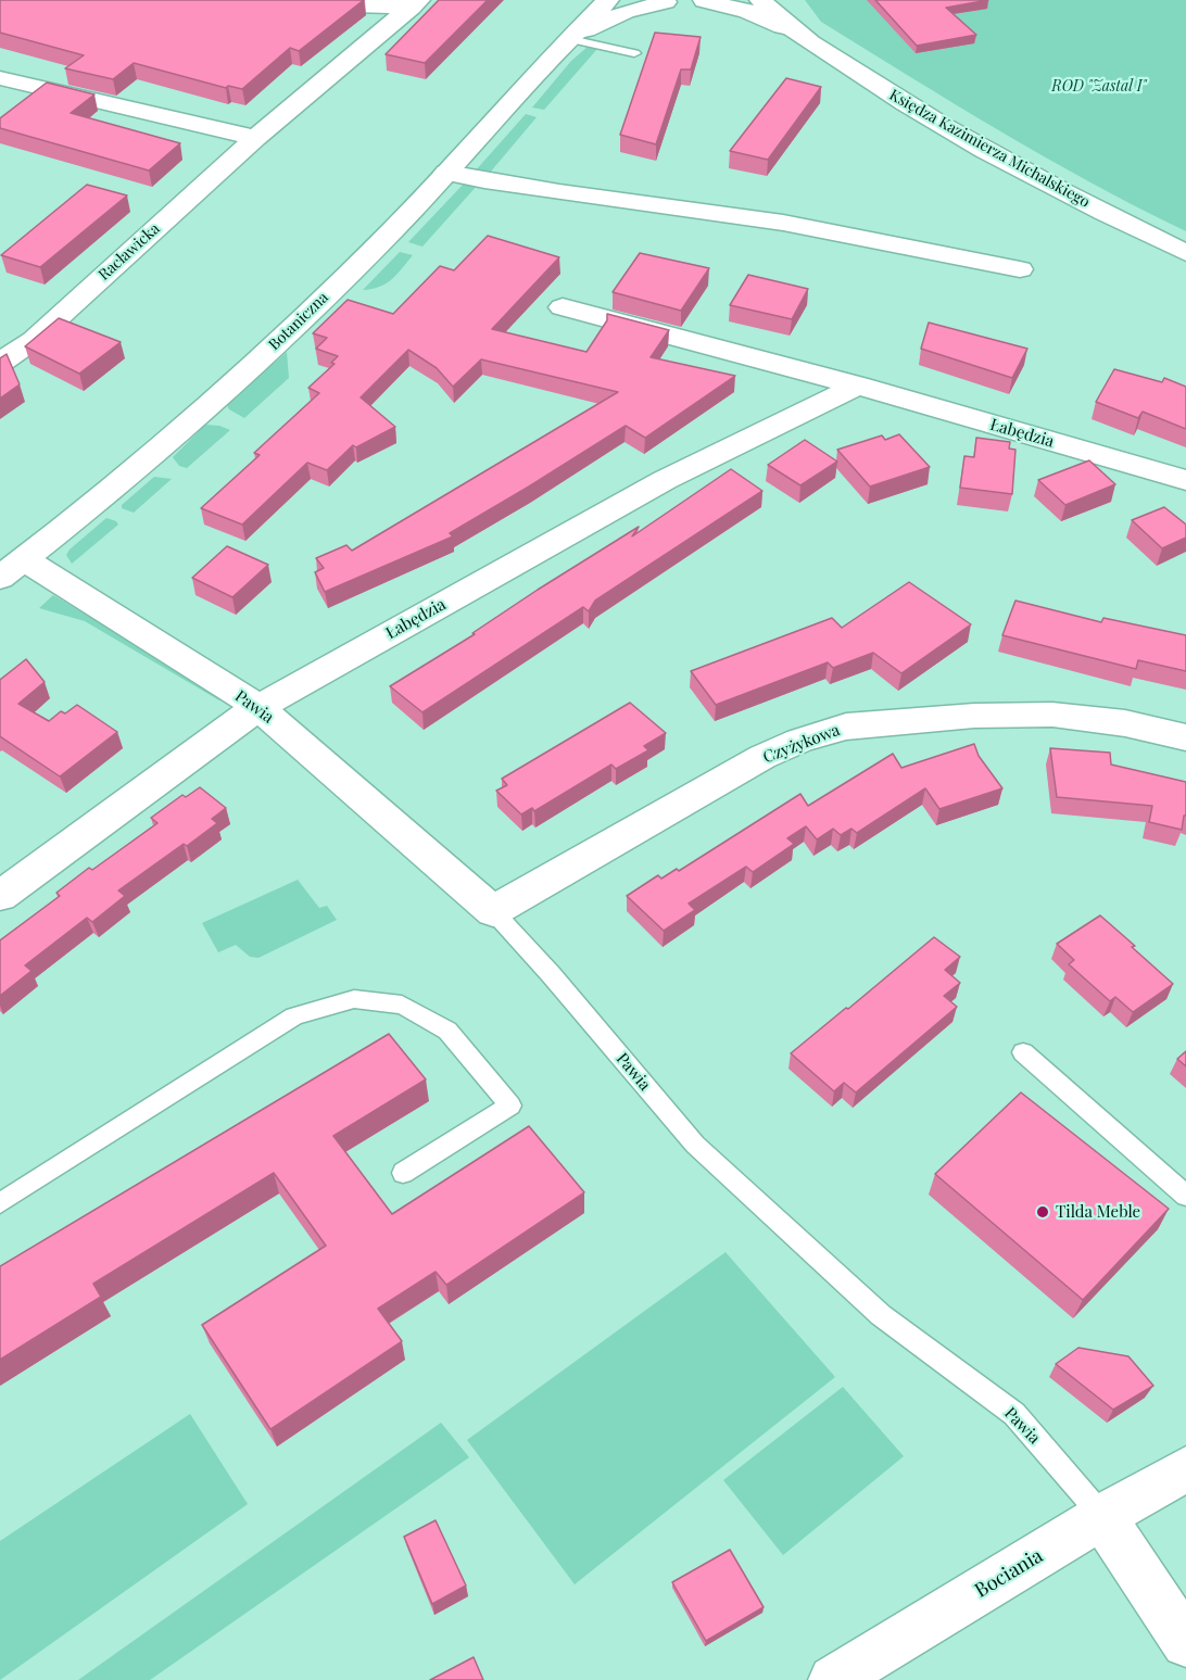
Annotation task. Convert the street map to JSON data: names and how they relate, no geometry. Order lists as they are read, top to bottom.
{
  "streets": {
    "street": [
      "Księdza Kazimierza Michalskiego",
      "Racławicka",
      "Botaniczna",
      "Łabędzia",
      "Pawia",
      "Czyżykowa",
      "Bociania"
    ]
  },
  "crossings": [
    ["Księdza Kazimierza Michalskiego", "Botaniczna"],
    ["Botaniczna", "Pawia"],
    ["Łabędzia", "Pawia"],
    ["Pawia", "Czyżykowa"],
    ["Pawia", "Bociania"]
  ],
  "parks": ["ROD \"Zastal I\""],
  "places": ["Tilda Meble"]
}
